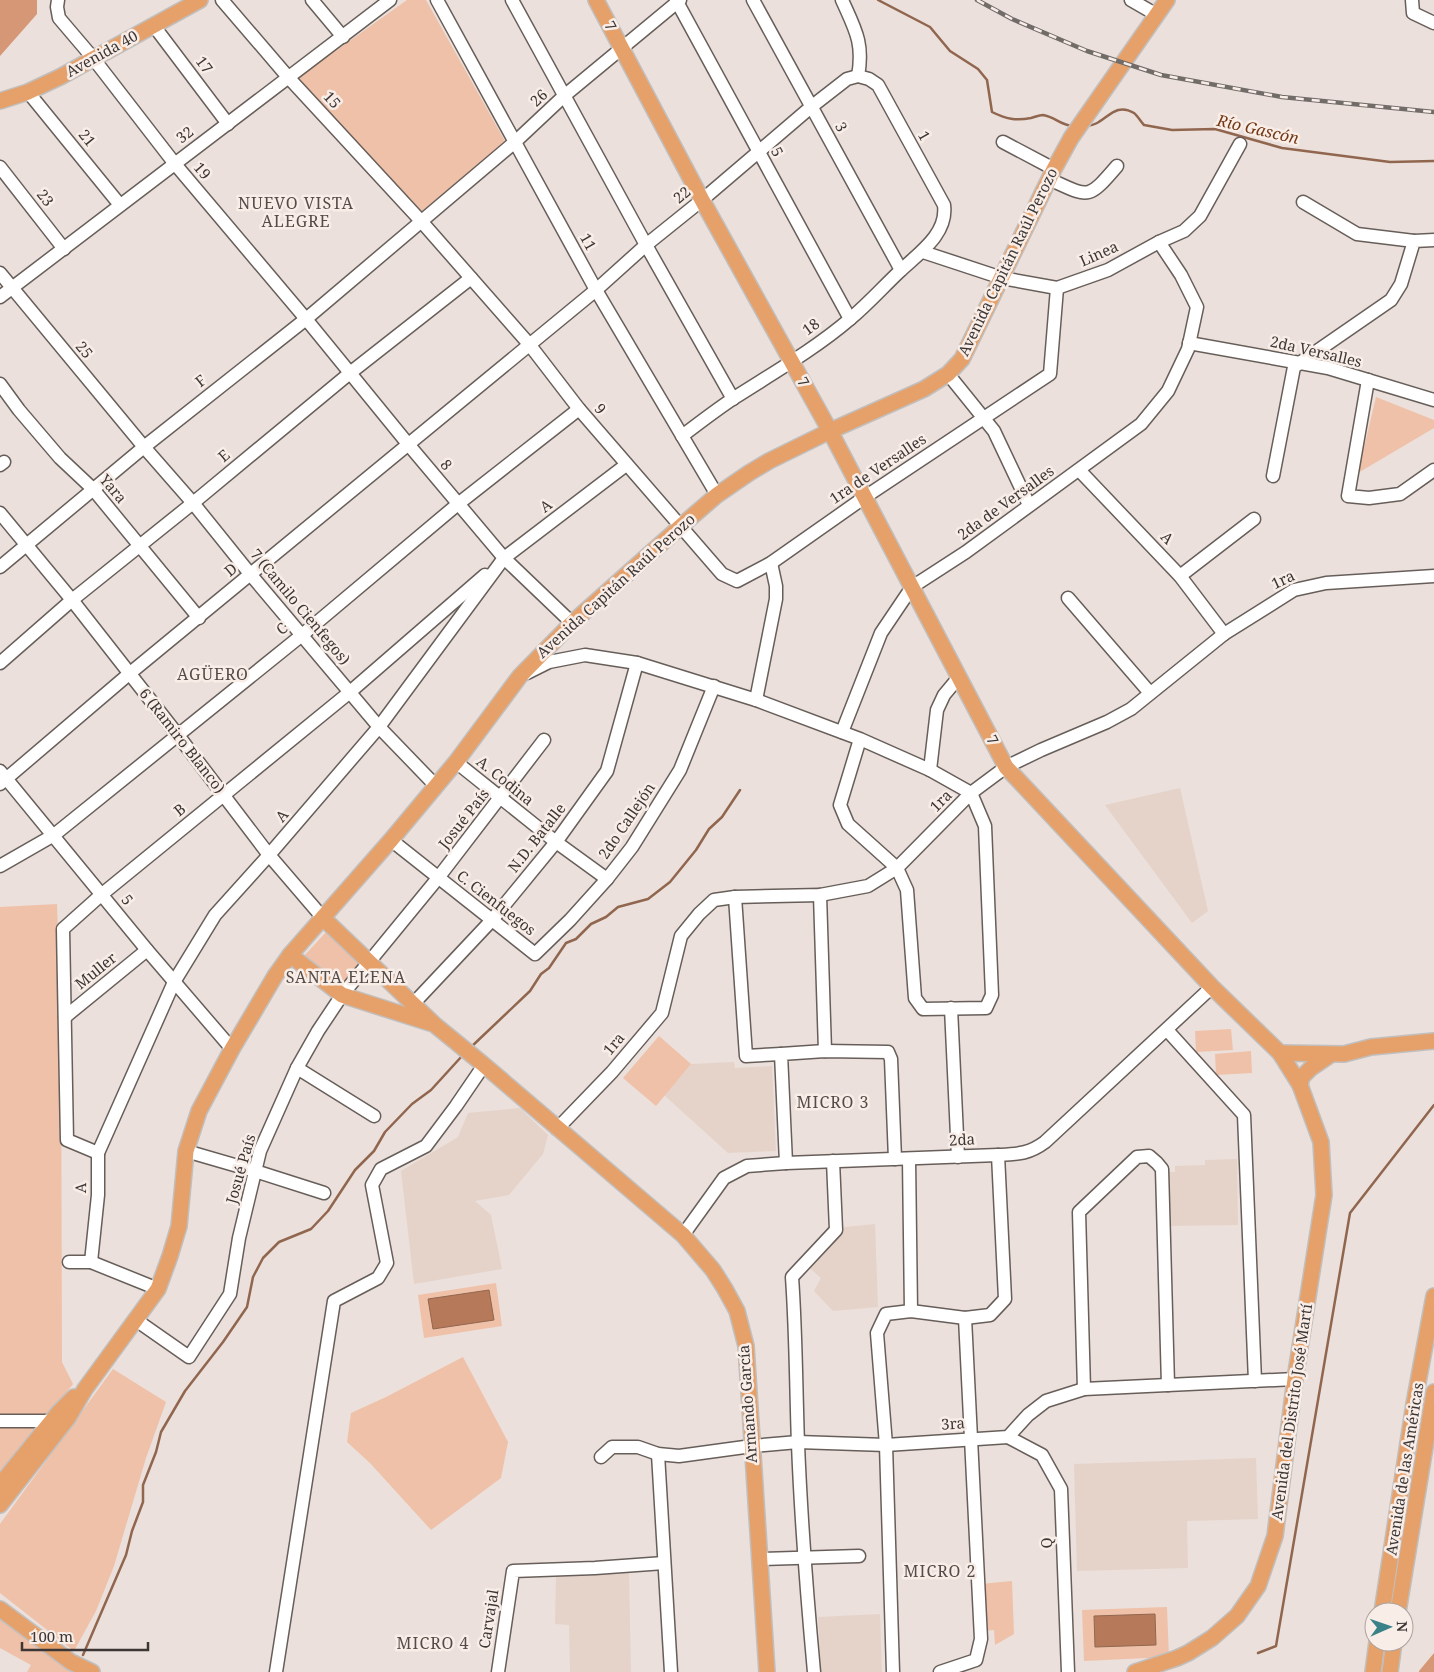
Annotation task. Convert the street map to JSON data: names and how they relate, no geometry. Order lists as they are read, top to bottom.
{
  "streets": {
    "main road": [
      "7",
      "Avenida 40",
      "Avenida Capitán Raúl Perozo",
      "6 (Ramiro Blanco)",
      "Armando García",
      "Avenida del Distrito José Martí",
      "Avenida de las Américas"
    ],
    "street": [
      "17",
      "26",
      "15",
      "3",
      "32",
      "1",
      "21",
      "5",
      "19",
      "22",
      "23",
      "11",
      "Linea",
      "18",
      "25",
      "2da Versalles",
      "F",
      "9",
      "E",
      "8",
      "1ra de Versalles",
      "Yara",
      "2da de Versalles",
      "A",
      "D",
      "1ra",
      "7 (Camilo Cienfegos)",
      "C",
      "A. Codina",
      "B",
      "Josué País",
      "2do Callejón",
      "N.D. Batalle",
      "C. Cienfuegos",
      "Muller",
      "2da",
      "3ra",
      "Q",
      "Carvajal"
    ]
  },
  "crossings": [
    ["7", "26"],
    ["7", "22"],
    ["7", "Avenida Capitán Raúl Perozo"],
    ["7", "18"],
    ["7", "1ra de Versalles"],
    ["7", "2da de Versalles"],
    ["7", "1ra"],
    ["7", "2da"],
    ["7", "Avenida del Distrito José Martí"],
    ["Avenida 40", "17"],
    ["Avenida 40", "21"],
    ["Avenida 40", "19"],
    ["17", "32"],
    ["26", "15"],
    ["26", "5"],
    ["26", "11"],
    ["26", "F"],
    ["26", "9"],
    ["15", "32"],
    ["15", "F"],
    ["15", "9"],
    ["3", "22"],
    ["3", "18"],
    ["32", "21"],
    ["32", "19"],
    ["32", "23"],
    ["32", "25"],
    ["1", "22"],
    ["1", "18"],
    ["5", "22"],
    ["5", "Avenida Capitán Raúl Perozo"],
    ["5", "18"],
    ["5", "A"],
    ["5", "D"],
    ["5", "C"],
    ["5", "B"],
    ["5", "Muller"],
    ["19", "F"],
    ["19", "8"],
    ["22", "11"],
    ["22", "9"],
    ["22", "D"],
    ["11", "Avenida Capitán Raúl Perozo"],
    ["11", "18"],
    ["Linea", "Avenida Capitán Raúl Perozo"],
    ["Linea", "18"],
    ["Linea", "1ra de Versalles"],
    ["Linea", "2da de Versalles"],
    ["Avenida Capitán Raúl Perozo", "9"],
    ["Avenida Capitán Raúl Perozo", "8"],
    ["Avenida Capitán Raúl Perozo", "7 (Camilo Cienfegos)"],
    ["Avenida Capitán Raúl Perozo", "6 (Ramiro Blanco)"],
    ["Avenida Capitán Raúl Perozo", "A. Codina"],
    ["Avenida Capitán Raúl Perozo", "Josué País"],
    ["Avenida Capitán Raúl Perozo", "C. Cienfuegos"],
    ["25", "F"],
    ["25", "7 (Camilo Cienfegos)"],
    ["2da Versalles", "2da de Versalles"],
    ["F", "9"],
    ["F", "8"],
    ["F", "Yara"],
    ["F", "7 (Camilo Cienfegos)"],
    ["F", "6 (Ramiro Blanco)"],
    ["9", "E"],
    ["9", "1ra de Versalles"],
    ["9", "A"],
    ["9", "D"],
    ["9", "C"],
    ["E", "8"],
    ["E", "Yara"],
    ["E", "7 (Camilo Cienfegos)"],
    ["E", "6 (Ramiro Blanco)"],
    ["8", "A"],
    ["8", "D"],
    ["8", "C"],
    ["8", "B"],
    ["Yara", "D"],
    ["2da de Versalles", "A"],
    ["A", "1ra"],
    ["A", "7 (Camilo Cienfegos)"],
    ["A", "6 (Ramiro Blanco)"],
    ["A", "B"],
    ["D", "7 (Camilo Cienfegos)"],
    ["D", "6 (Ramiro Blanco)"],
    ["1ra", "Armando García"],
    ["7 (Camilo Cienfegos)", "C"],
    ["7 (Camilo Cienfegos)", "B"],
    ["C", "6 (Ramiro Blanco)"],
    ["6 (Ramiro Blanco)", "B"],
    ["6 (Ramiro Blanco)", "Josué País"],
    ["6 (Ramiro Blanco)", "N.D. Batalle"],
    ["6 (Ramiro Blanco)", "Armando García"],
    ["A. Codina", "Josué País"],
    ["A. Codina", "2do Callejón"],
    ["A. Codina", "N.D. Batalle"],
    ["B", "Muller"],
    ["Josué País", "C. Cienfuegos"],
    ["2do Callejón", "C. Cienfuegos"],
    ["N.D. Batalle", "C. Cienfuegos"],
    ["N.D. Batalle", "Armando García"],
    ["2da", "Armando García"],
    ["2da", "Avenida del Distrito José Martí"],
    ["Armando García", "3ra"],
    ["3ra", "Q"]
  ],
  "districts": [
    "NUEVO VISTA ALEGRE",
    "AGÜERO",
    "SANTA ELENA",
    "MICRO 3",
    "MICRO 2",
    "MICRO 4"
  ],
  "water": ["Río Gascón"],
  "scale_bar": "100 m",
  "north": "right"
}
